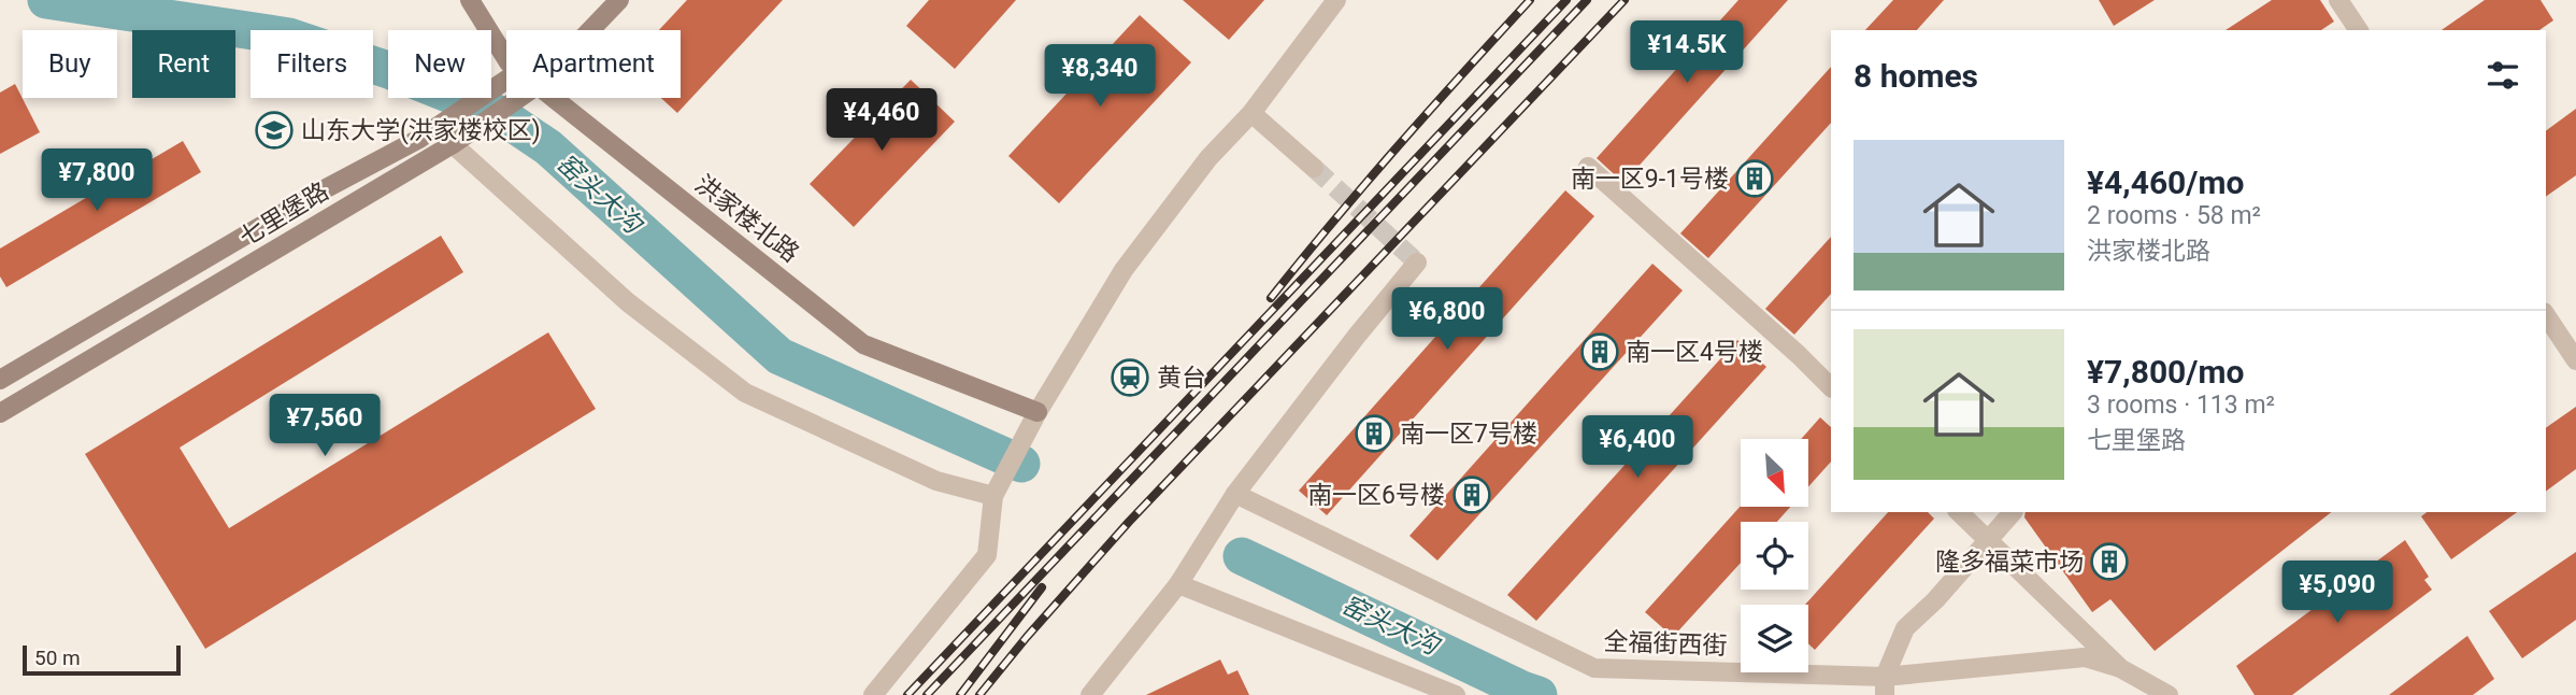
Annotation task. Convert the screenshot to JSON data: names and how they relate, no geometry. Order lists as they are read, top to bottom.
{
  "streets": {
    "main road": ["七里堡路", "洪家楼北路"],
    "street": ["全福街西街"]
  },
  "water": ["窑头大沟"],
  "places": {
    "school or university": ["山东大学(洪家楼校区)"],
    "building": [
      "南一区9-1号楼",
      "南一区4号楼",
      "南一区7号楼",
      "南一区6号楼",
      "隆多福菜市场"
    ],
    "station": ["黄台"]
  },
  "scale_bar": "50 m",
  "north": "bottom right",
  "page": {
    "price": [
      "¥14.5K",
      "¥8,340",
      "¥4,460",
      "¥7,800",
      "¥6,800",
      "¥7,560",
      "¥6,400",
      "¥5,090"
    ],
    "chip": [
      "Buy",
      "Rent",
      "Filters",
      "New",
      "Apartment"
    ],
    "heading": "8 homes",
    "list": [
      {
        "name": "¥4,460/mo",
        "note": "2 rooms · 58 m² · 洪家楼北路"
      },
      {
        "name": "¥7,800/mo",
        "note": "3 rooms · 113 m² · 七里堡路"
      }
    ],
    "scale": "50 m"
  }
}
